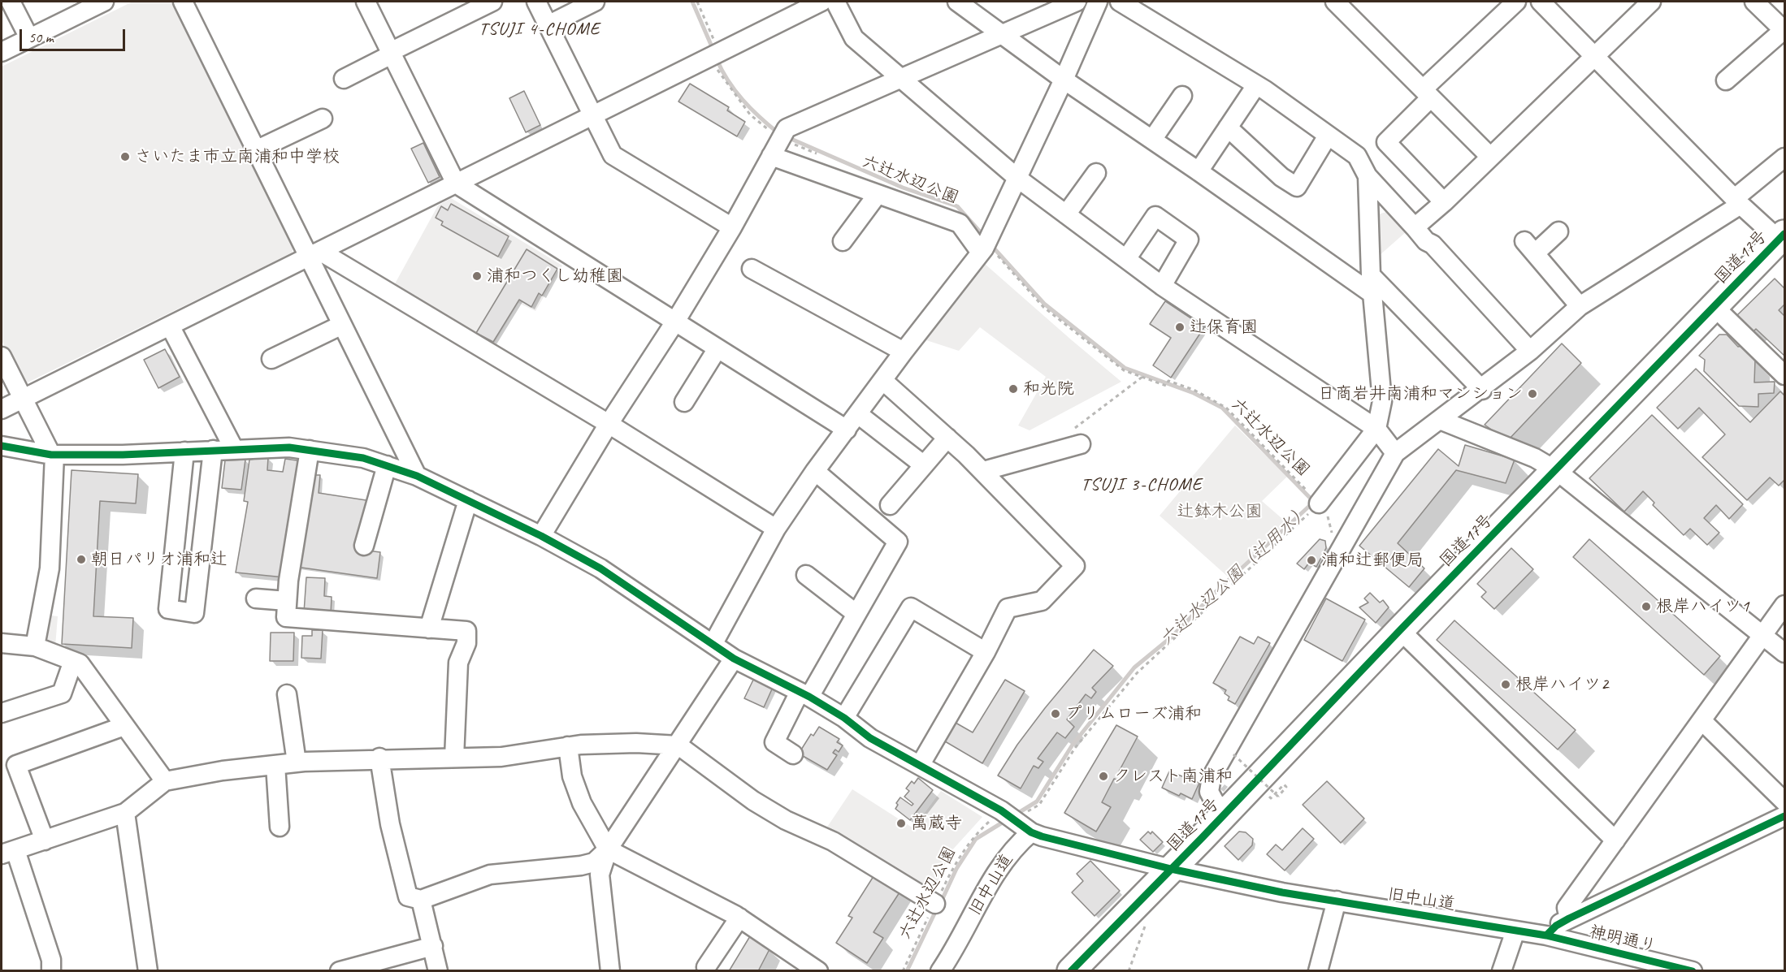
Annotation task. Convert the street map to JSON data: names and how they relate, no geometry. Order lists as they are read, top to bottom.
{
  "streets": {
    "highway": ["国道17号"],
    "street": ["旧中山道", "神明通り"],
    "path": ["六辻水辺公園"]
  },
  "crossings": [
    ["国道17号", "旧中山道"],
    ["旧中山道", "神明通り"]
  ],
  "districts": ["TSUJI 4-CHOME", "TSUJI 3-CHOME"],
  "water": ["六辻水辺公園（辻用水）"],
  "parks": ["辻鉢木公園"],
  "places": [
    "さいたま市立南浦和中学校",
    "浦和つくし幼稚園",
    "辻保育園",
    "和光院",
    "日商岩井南浦和マンション",
    "朝日パリオ浦和辻",
    "浦和辻郵便局",
    "根岸ハイツ1",
    "根岸ハイツ2",
    "プリムローズ浦和",
    "クレスト南浦和",
    "萬蔵寺"
  ],
  "scale_bar": "50 m"
}
